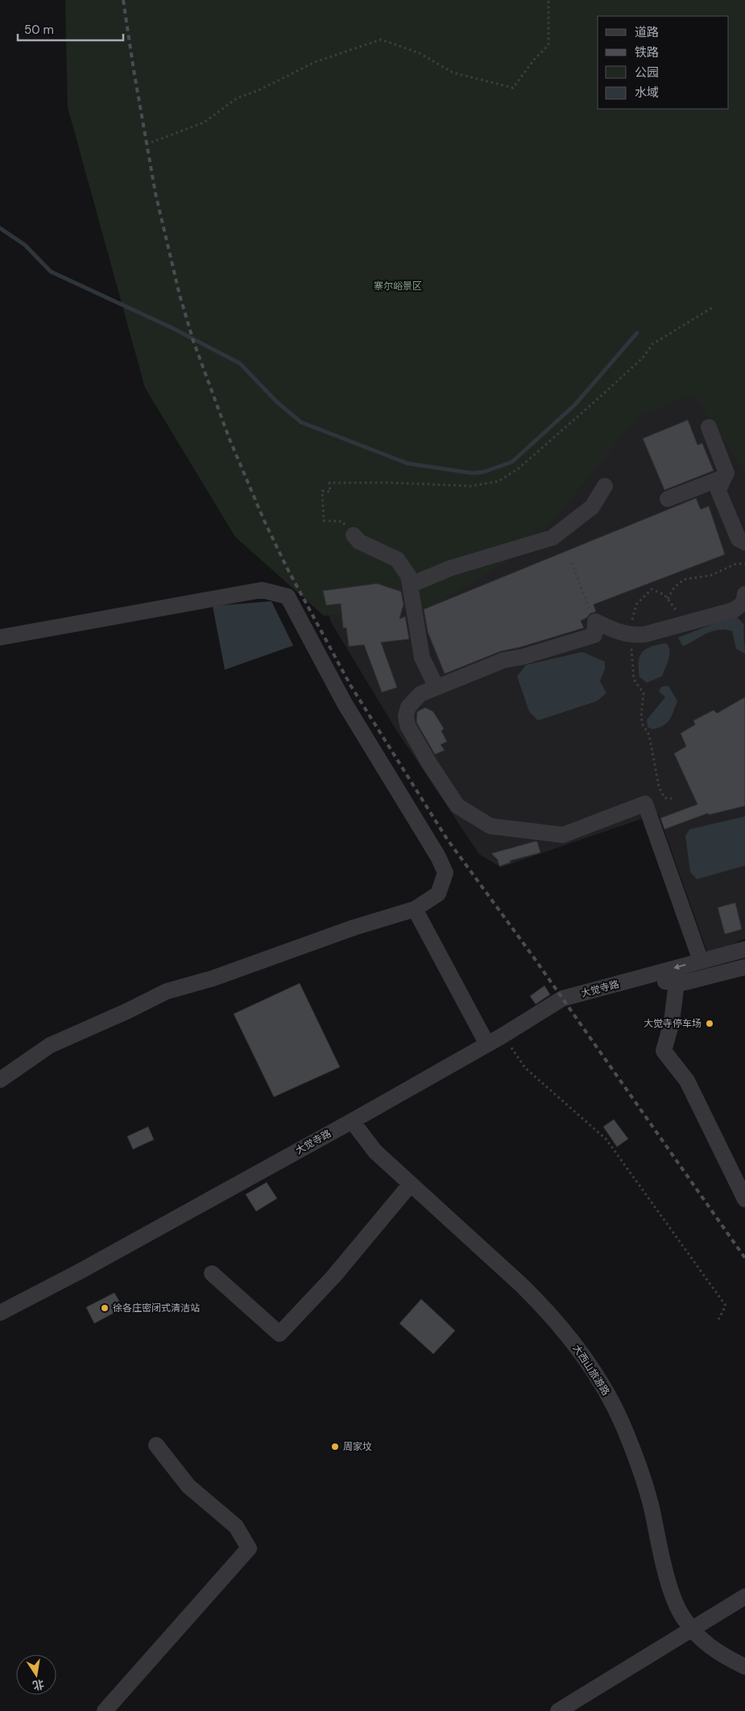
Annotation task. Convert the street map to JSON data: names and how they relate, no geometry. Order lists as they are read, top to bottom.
{
  "streets": {
    "street": ["大觉寺路", "大西山旅游路"]
  },
  "crossings": [
    ["大觉寺路", "大西山旅游路"]
  ],
  "parks": ["寨尔峪景区"],
  "places": ["大觉寺停车场", "徐各庄密闭式清洁站", "周家坟"],
  "legend": [
    "道路",
    "铁路",
    "公园",
    "水域"
  ],
  "scale_bar": "50 m",
  "north": "bottom"
}
